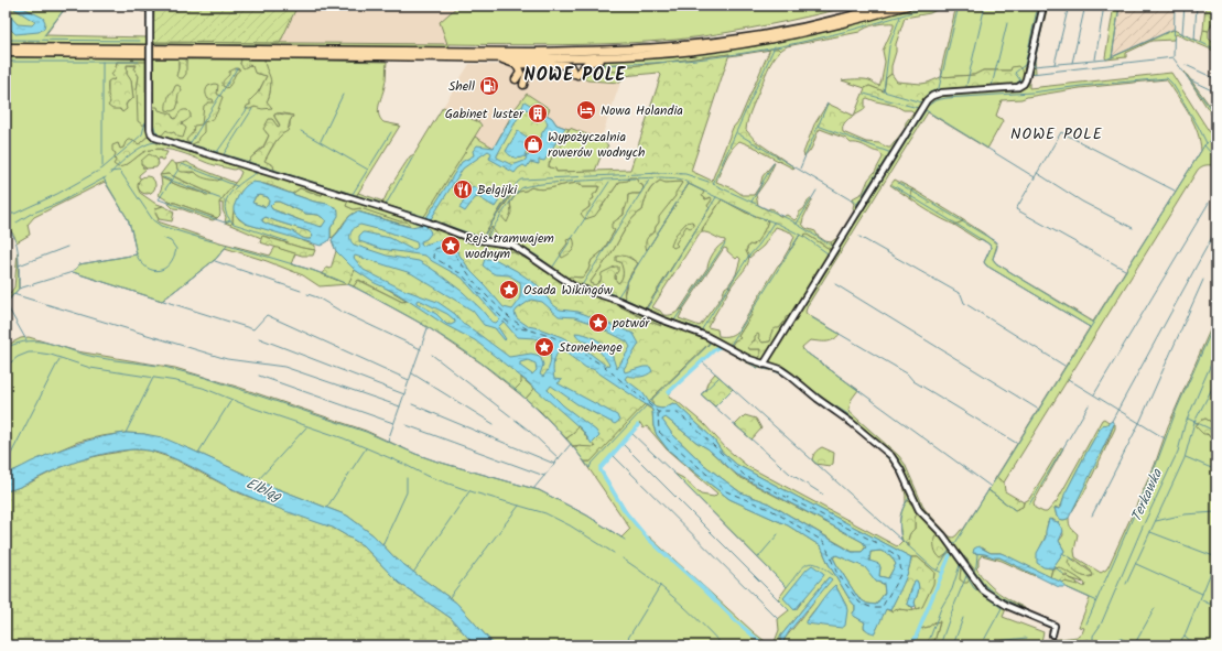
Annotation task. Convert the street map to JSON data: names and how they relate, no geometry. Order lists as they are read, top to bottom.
{
  "districts": ["NOWE POLE", "NOWE POLE"],
  "water": ["Elbląg", "Terkawka"],
  "places": {
    "fuel station": ["Shell"],
    "hotel": ["Nowa Holandia"],
    "building": ["Gabinet luster"],
    "shop": ["Wypożyczalnia rowerów wodnych"],
    "restaurant": ["Belgijki"],
    "place": [
      "Rejs tramwajem wodnym",
      "Osada Wikingów",
      "potwór",
      "Stonehenge"
    ]
  }
}
